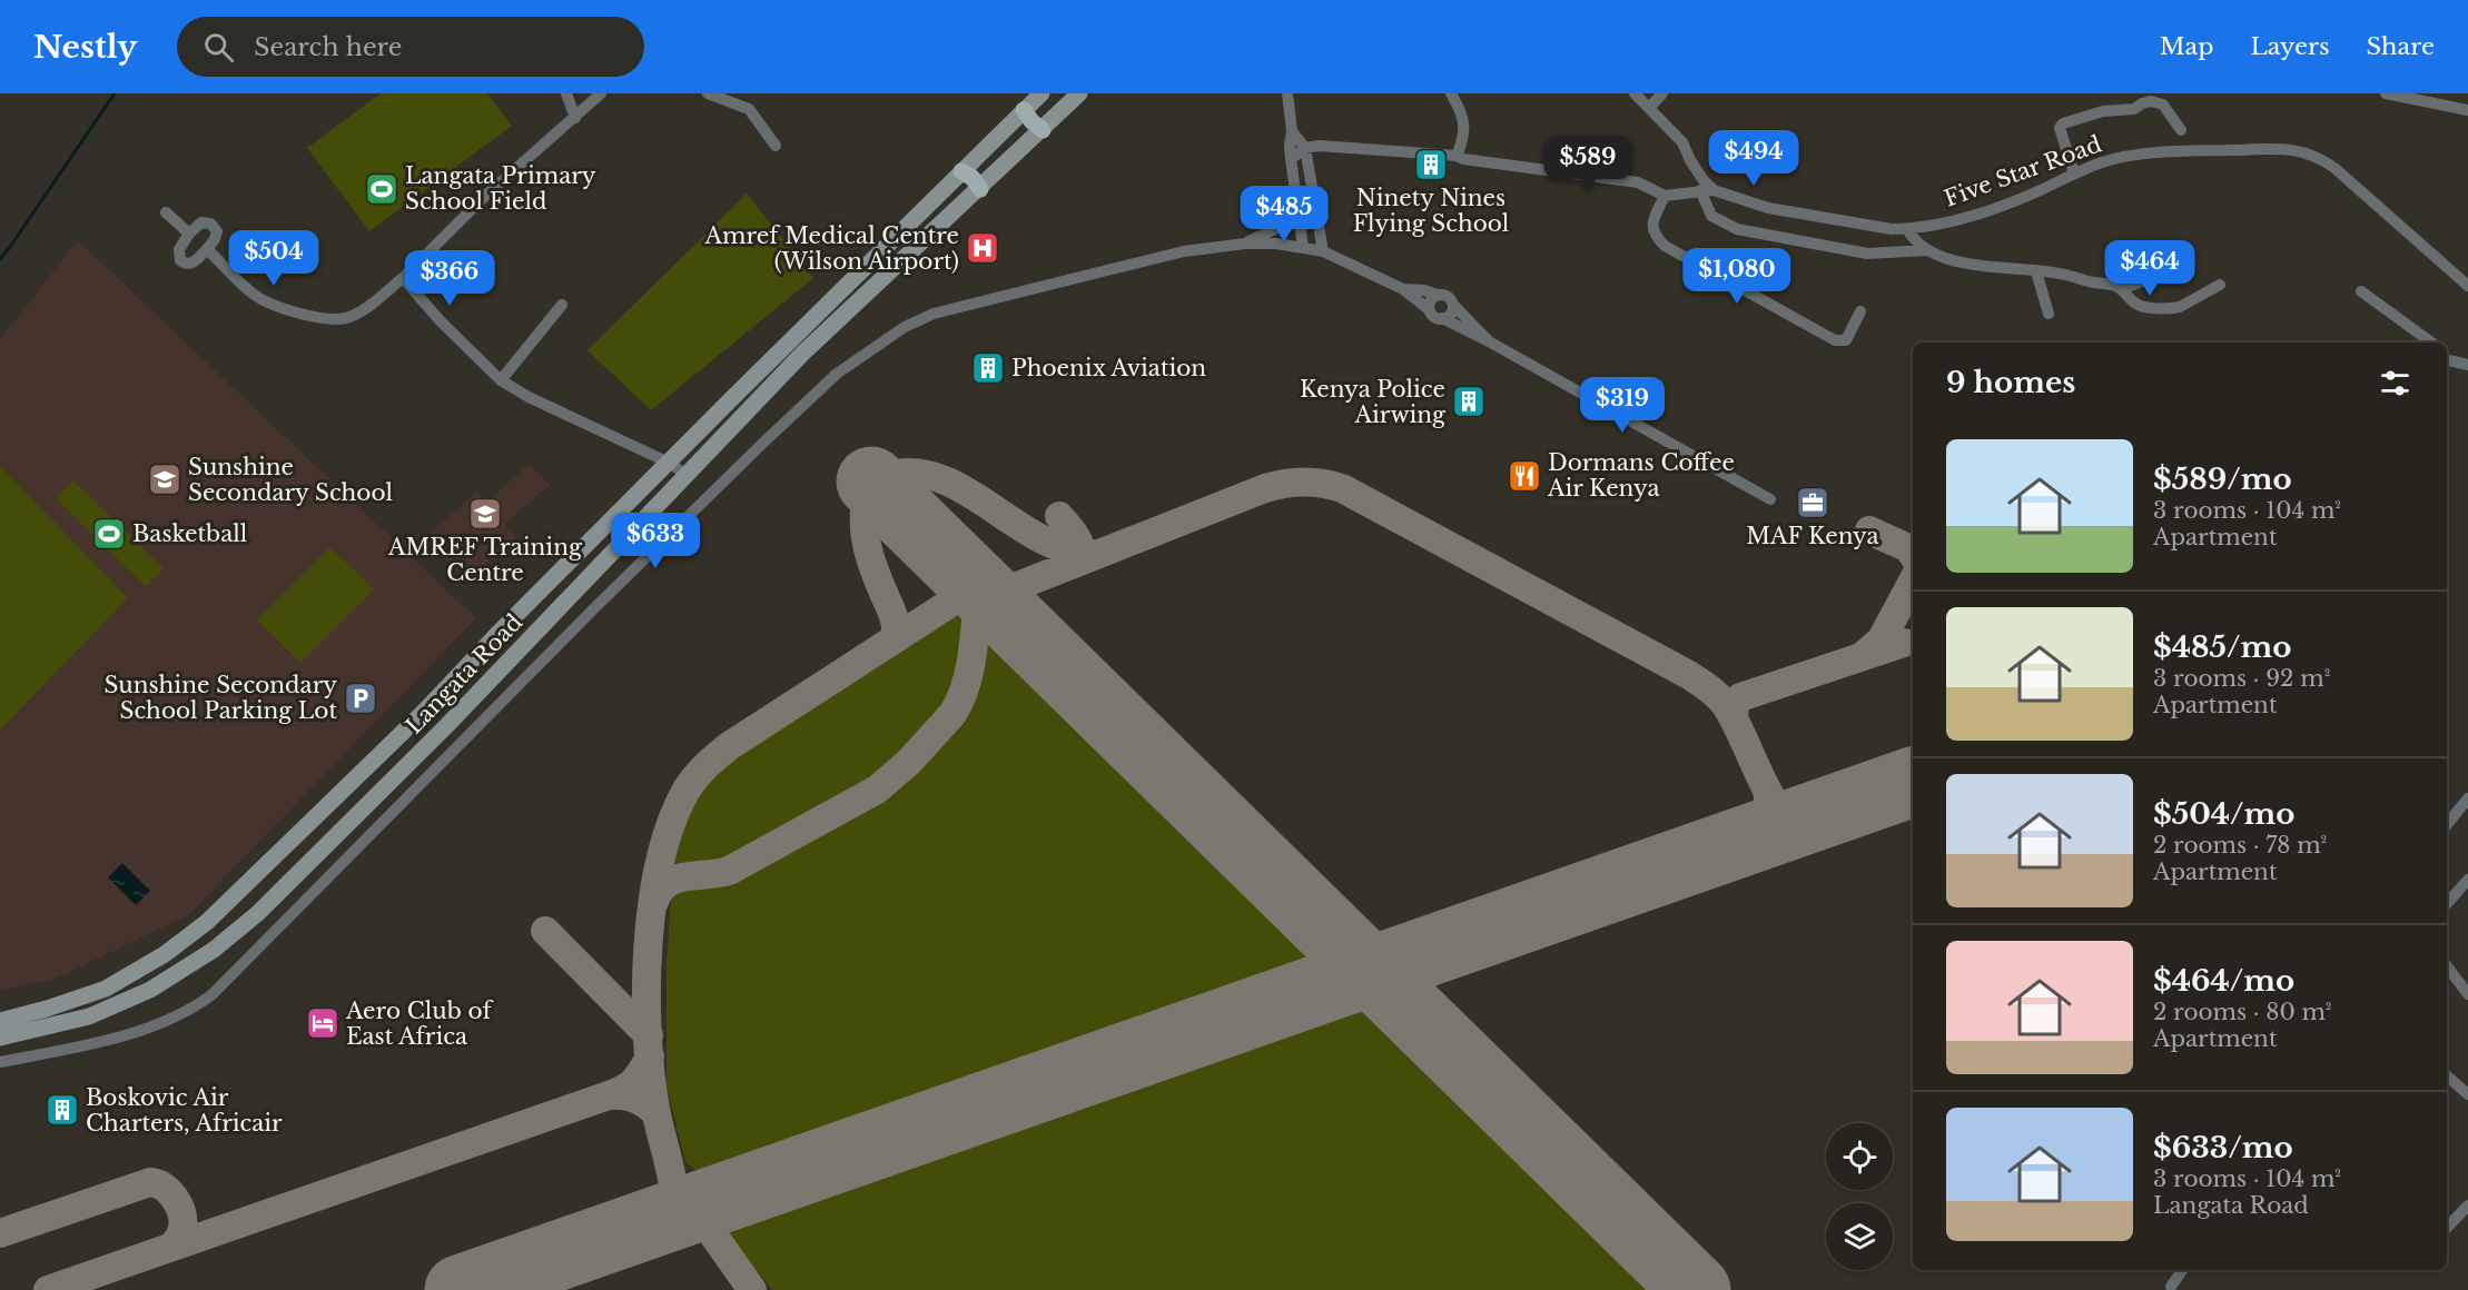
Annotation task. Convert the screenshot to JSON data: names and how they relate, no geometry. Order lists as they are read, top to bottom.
{
  "streets": {
    "main road": ["Langata Road"],
    "street": ["Five Star Road"]
  },
  "places": {
    "building": [
      "Ninety Nines Flying School",
      "Phoenix Aviation",
      "Kenya Police Airwing",
      "Boskovic Air Charters, Africair"
    ],
    "sports": ["Langata Primary School Field", "Basketball"],
    "hospital": ["Amref Medical Centre (Wilson Airport)"],
    "restaurant": ["Dormans Coffee Air Kenya"],
    "school or university": ["Sunshine Secondary School", "AMREF Training Centre"],
    "office": ["MAF Kenya"],
    "parking": ["Sunshine Secondary School Parking Lot"],
    "hotel": ["Aero Club of East Africa"]
  },
  "page": {
    "header": "Nestly",
    "search": "Search here",
    "nav": ["Map", "Layers", "Share"],
    "price": [
      "$494",
      "$589",
      "$485",
      "$504",
      "$464",
      "$1,080",
      "$366",
      "$319",
      "$633"
    ],
    "heading": "9 homes",
    "list": [
      {
        "name": "$589/mo",
        "note": "3 rooms · 104 m² · Apartment"
      },
      {
        "name": "$485/mo",
        "note": "3 rooms · 92 m² · Apartment"
      },
      {
        "name": "$504/mo",
        "note": "2 rooms · 78 m² · Apartment"
      },
      {
        "name": "$464/mo",
        "note": "2 rooms · 80 m² · Apartment"
      },
      {
        "name": "$633/mo",
        "note": "3 rooms · 104 m² · Langata Road"
      }
    ]
  }
}
